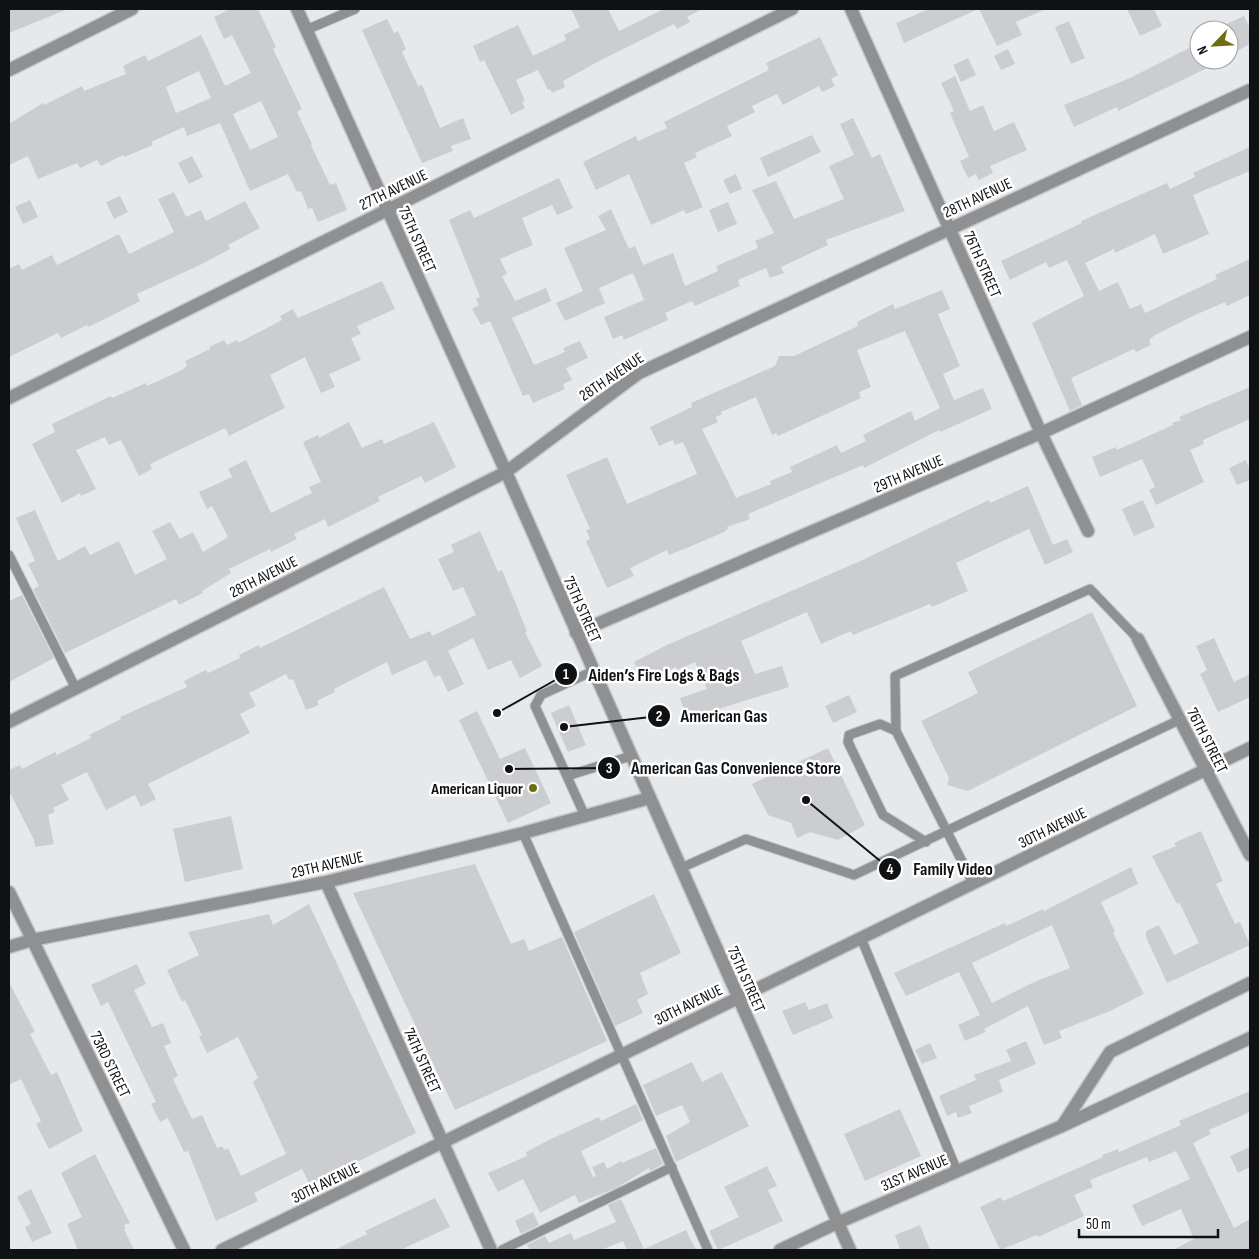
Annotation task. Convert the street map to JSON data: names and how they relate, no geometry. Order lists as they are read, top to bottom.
{
  "streets": {
    "street": [
      "27TH AVENUE",
      "28TH AVENUE",
      "75TH STREET",
      "76TH STREET",
      "29TH AVENUE",
      "30TH AVENUE",
      "74TH STREET",
      "73RD STREET",
      "31ST AVENUE"
    ]
  },
  "crossings": [
    ["27TH AVENUE", "75TH STREET"],
    ["28TH AVENUE", "75TH STREET"],
    ["28TH AVENUE", "76TH STREET"],
    ["75TH STREET", "29TH AVENUE"],
    ["75TH STREET", "30TH AVENUE"],
    ["75TH STREET", "31ST AVENUE"],
    ["76TH STREET", "29TH AVENUE"],
    ["76TH STREET", "30TH AVENUE"],
    ["29TH AVENUE", "74TH STREET"],
    ["29TH AVENUE", "73RD STREET"],
    ["30TH AVENUE", "74TH STREET"]
  ],
  "places": [
    "Aiden’s Fire Logs & Bags",
    "American Gas",
    "American Gas Convenience Store",
    "American Liquor",
    "Family Video"
  ],
  "scale_bar": "50 m",
  "north": "bottom left"
}
